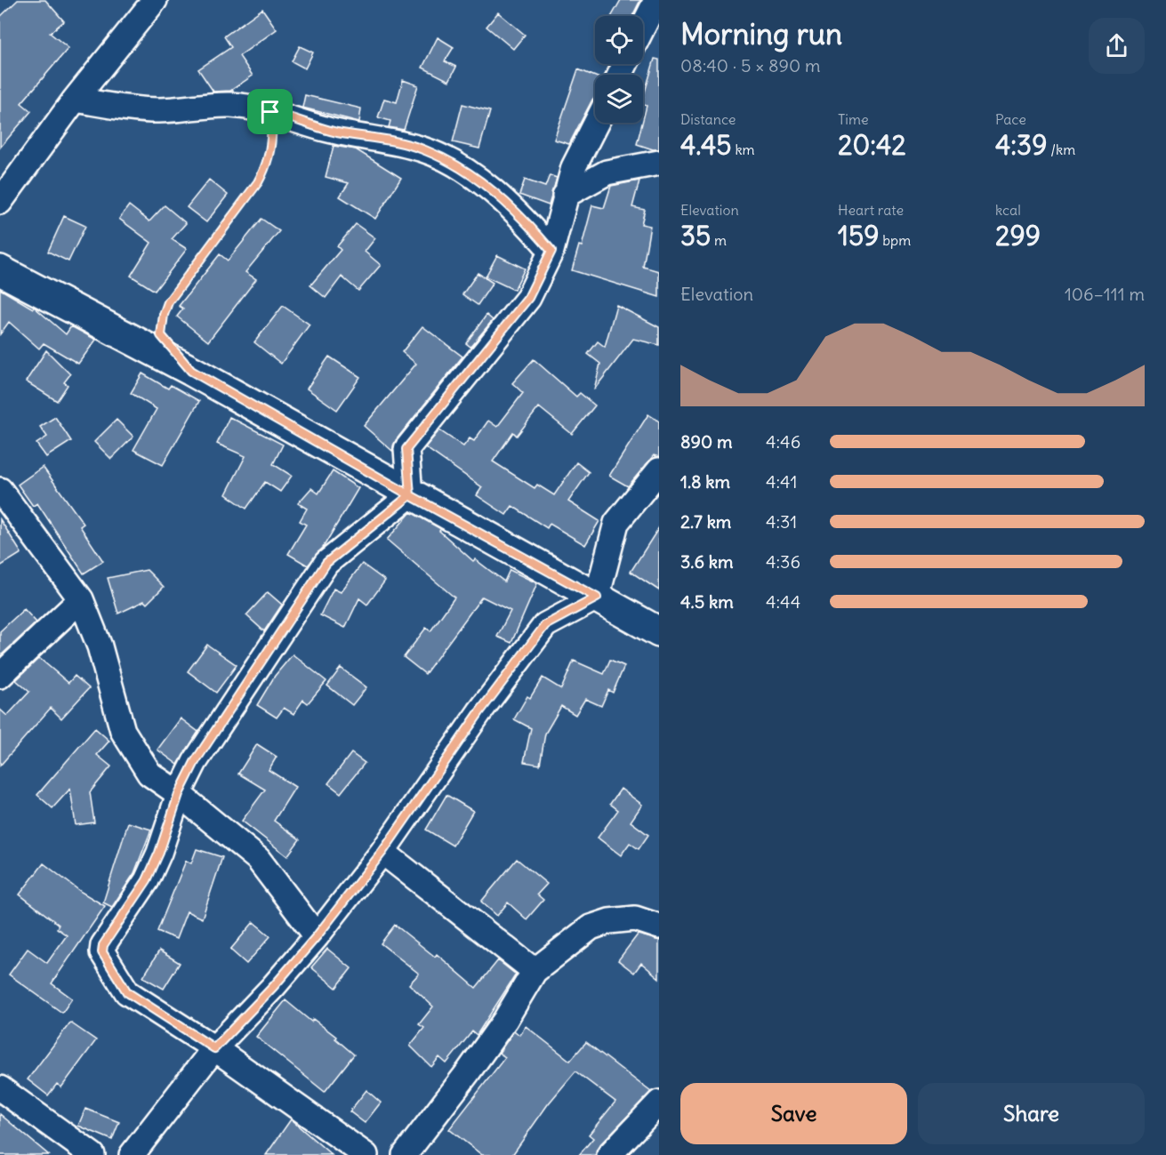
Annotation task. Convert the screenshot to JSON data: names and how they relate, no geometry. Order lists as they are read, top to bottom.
{
  "page": {
    "heading": ["Morning run", "08:40 · 5 × 890 m"],
    "stats": [
      ["Distance", "4.45 km"],
      ["Time", "20:42"],
      ["Pace", "4:39 /km"],
      ["Elevation", "35 m"],
      ["Heart rate", "159 bpm"],
      ["kcal", "299"]
    ],
    "chart": ["Elevation", "106–111 m"],
    "list": [
      {
        "name": "890 m",
        "note": "4:46"
      },
      {
        "name": "1.8 km",
        "note": "4:41"
      },
      {
        "name": "2.7 km",
        "note": "4:31"
      },
      {
        "name": "3.6 km",
        "note": "4:36"
      },
      {
        "name": "4.5 km",
        "note": "4:44"
      }
    ],
    "buttons": ["Save", "Share"]
  }
}
